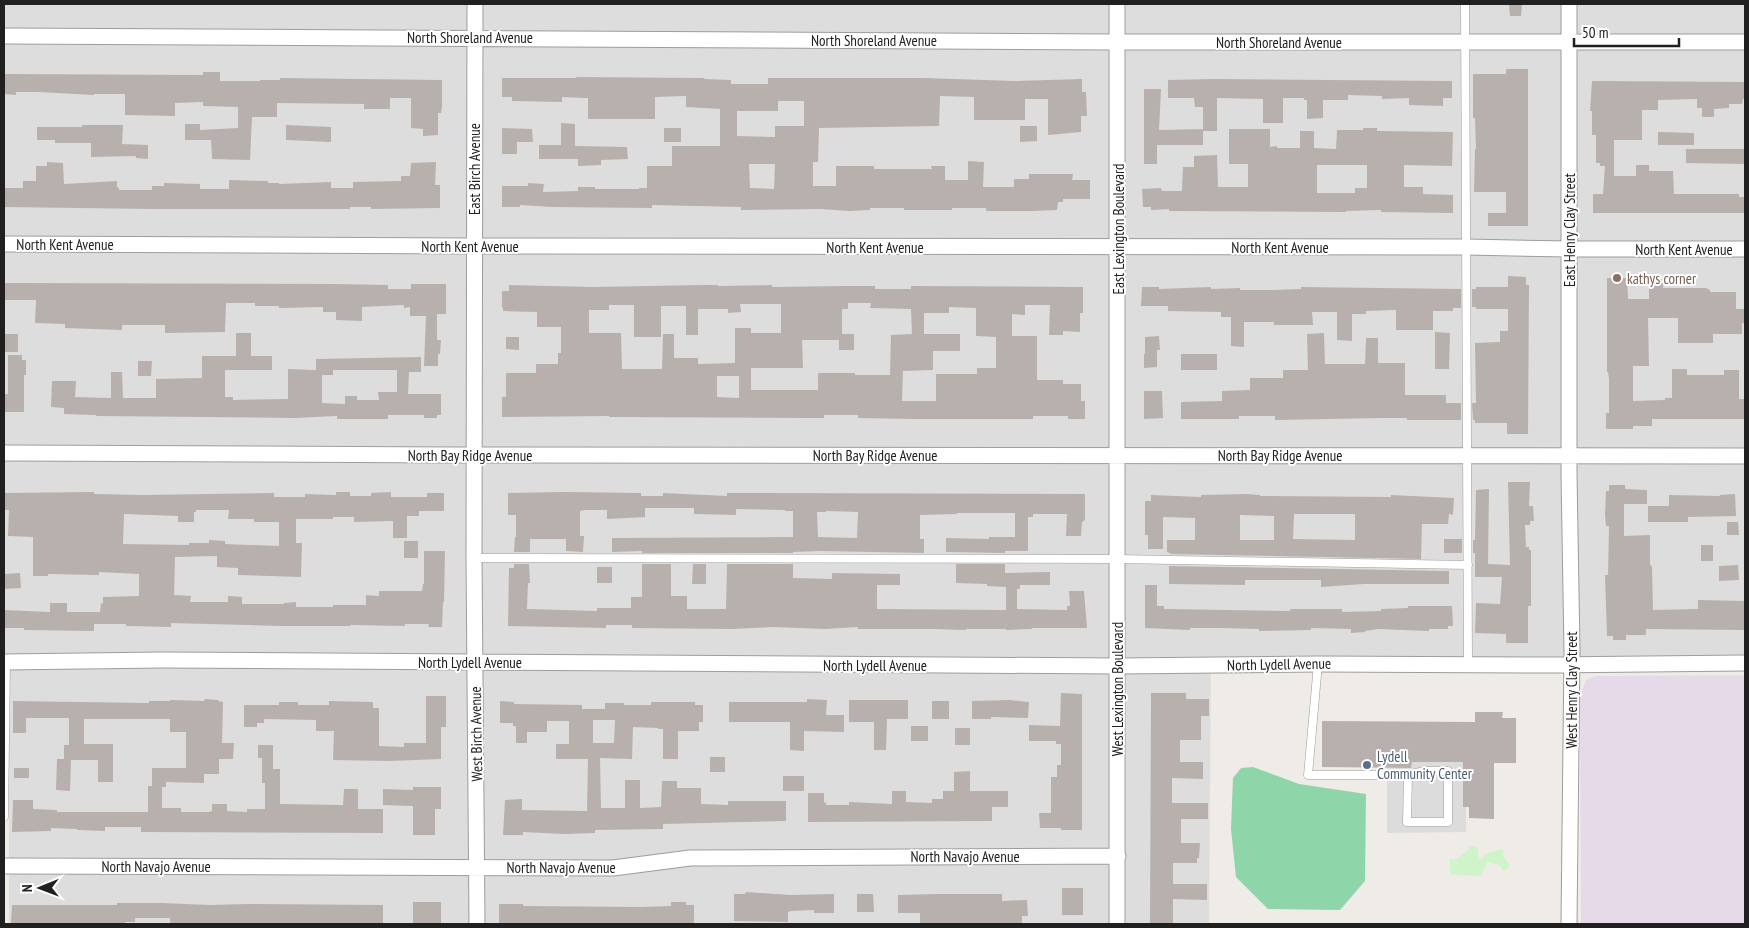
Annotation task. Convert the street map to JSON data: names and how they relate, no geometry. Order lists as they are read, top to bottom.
{
  "streets": {
    "street": [
      "North Shoreland Avenue",
      "East Birch Avenue",
      "East Lexington Boulevard",
      "East Henry Clay Street",
      "North Kent Avenue",
      "North Bay Ridge Avenue",
      "North Lydell Avenue",
      "West Lexington Boulevard",
      "West Henry Clay Street",
      "West Birch Avenue",
      "North Navajo Avenue"
    ]
  },
  "crossings": [
    ["North Shoreland Avenue", "East Birch Avenue"],
    ["North Shoreland Avenue", "East Lexington Boulevard"],
    ["North Shoreland Avenue", "East Henry Clay Street"],
    ["East Birch Avenue", "North Kent Avenue"],
    ["East Birch Avenue", "North Bay Ridge Avenue"],
    ["East Birch Avenue", "West Birch Avenue"],
    ["East Lexington Boulevard", "North Kent Avenue"],
    ["East Lexington Boulevard", "North Bay Ridge Avenue"],
    ["East Lexington Boulevard", "West Lexington Boulevard"],
    ["East Henry Clay Street", "North Kent Avenue"],
    ["East Henry Clay Street", "North Bay Ridge Avenue"],
    ["East Henry Clay Street", "West Henry Clay Street"],
    ["North Bay Ridge Avenue", "West Lexington Boulevard"],
    ["North Bay Ridge Avenue", "West Henry Clay Street"],
    ["North Bay Ridge Avenue", "West Birch Avenue"],
    ["North Lydell Avenue", "West Lexington Boulevard"],
    ["North Lydell Avenue", "West Henry Clay Street"],
    ["North Lydell Avenue", "West Birch Avenue"],
    ["West Lexington Boulevard", "North Navajo Avenue"],
    ["West Birch Avenue", "North Navajo Avenue"]
  ],
  "places": ["kathys corner", "Lydell Community Center"],
  "scale_bar": "50 m",
  "north": "left"
}
